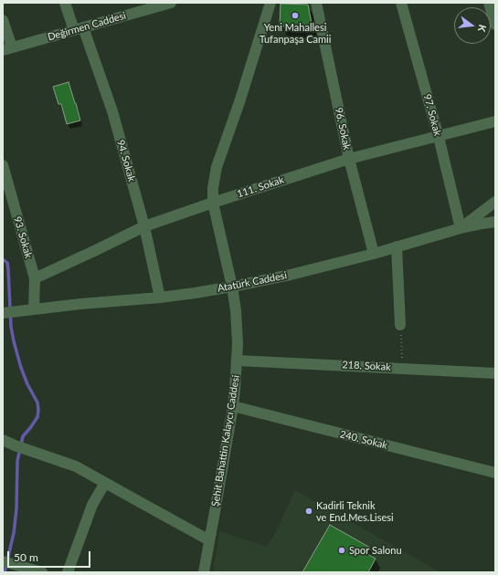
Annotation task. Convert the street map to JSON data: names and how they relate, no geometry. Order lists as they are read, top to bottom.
{
  "streets": {
    "street": [
      "Değirmen Caddesi",
      "97. Sokak",
      "96. Sokak",
      "94. Sokak",
      "111. Sokak",
      "93. Sokak",
      "Atatürk Caddesi",
      "218. Sokak",
      "240. Sokak",
      "Şehit Bahattin Kalaycı Caddesi"
    ]
  },
  "crossings": [
    ["Değirmen Caddesi", "94. Sokak"],
    ["97. Sokak", "111. Sokak"],
    ["97. Sokak", "Atatürk Caddesi"],
    ["96. Sokak", "111. Sokak"],
    ["96. Sokak", "Atatürk Caddesi"],
    ["94. Sokak", "111. Sokak"],
    ["94. Sokak", "Atatürk Caddesi"],
    ["111. Sokak", "93. Sokak"],
    ["111. Sokak", "Şehit Bahattin Kalaycı Caddesi"],
    ["93. Sokak", "Atatürk Caddesi"],
    ["Atatürk Caddesi", "Şehit Bahattin Kalaycı Caddesi"],
    ["218. Sokak", "Şehit Bahattin Kalaycı Caddesi"],
    ["240. Sokak", "Şehit Bahattin Kalaycı Caddesi"]
  ],
  "places": ["Yeni Mahallesi Tufanpaşa Camii", "Kadirli Teknik ve End.Mes.Lisesi", "Spor Salonu"],
  "scale_bar": "50 m",
  "north": "right"
}
